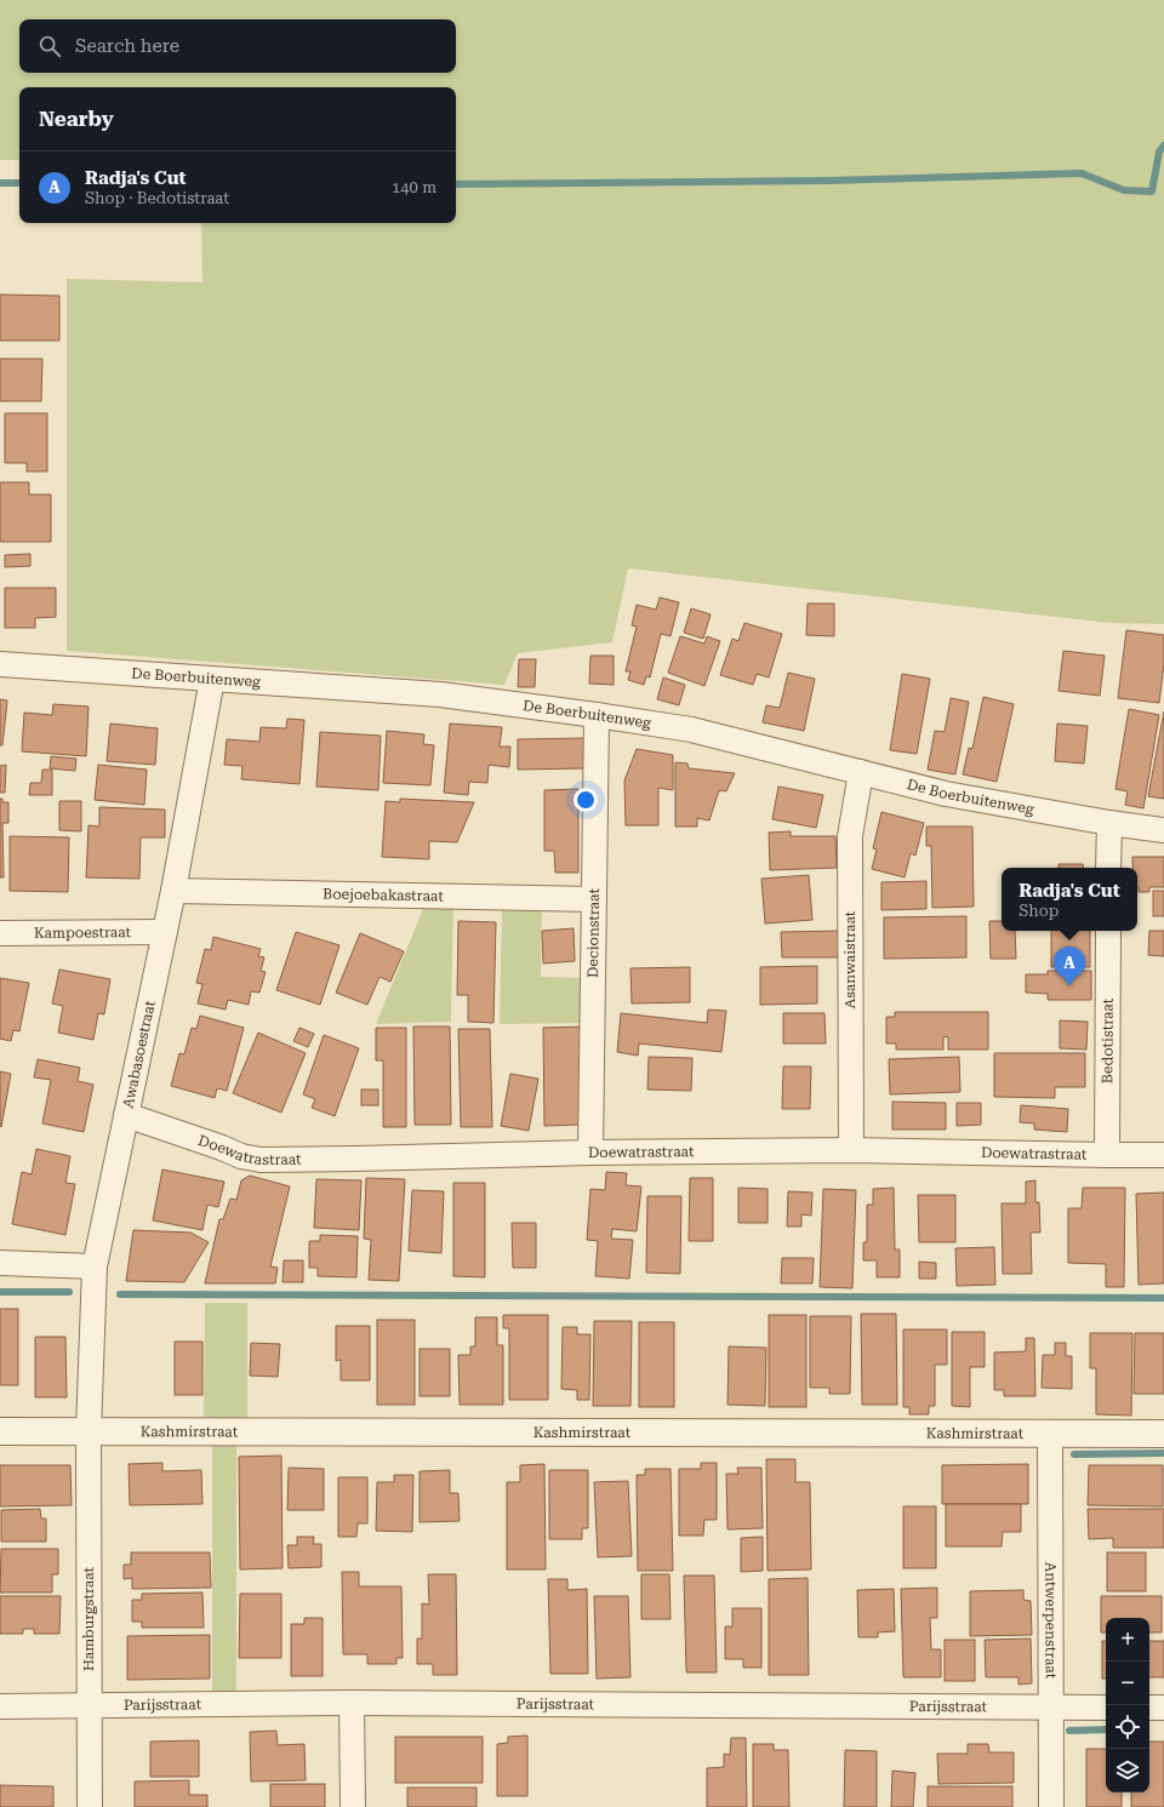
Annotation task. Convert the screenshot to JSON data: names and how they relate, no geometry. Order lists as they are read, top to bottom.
{
  "streets": {
    "street": [
      "De Boerbuitenweg",
      "Boejoebakastraat",
      "Kampoestraat",
      "Decionstraat",
      "Asanwaistraat",
      "Bedotistraat",
      "Awabasoestraat",
      "Doewatrastraat",
      "Kashmirstraat",
      "Hamburgstraat",
      "Antwerpenstraat",
      "Parijsstraat"
    ]
  },
  "crossings": [
    ["De Boerbuitenweg", "Decionstraat"],
    ["De Boerbuitenweg", "Asanwaistraat"],
    ["De Boerbuitenweg", "Awabasoestraat"],
    ["Boejoebakastraat", "Decionstraat"],
    ["Boejoebakastraat", "Awabasoestraat"],
    ["Kampoestraat", "Awabasoestraat"],
    ["Decionstraat", "Doewatrastraat"],
    ["Asanwaistraat", "Doewatrastraat"],
    ["Bedotistraat", "Doewatrastraat"],
    ["Awabasoestraat", "Doewatrastraat"],
    ["Awabasoestraat", "Kashmirstraat"],
    ["Awabasoestraat", "Hamburgstraat"],
    ["Kashmirstraat", "Hamburgstraat"],
    ["Kashmirstraat", "Antwerpenstraat"],
    ["Hamburgstraat", "Parijsstraat"],
    ["Antwerpenstraat", "Parijsstraat"]
  ],
  "page": {
    "search": "Search here",
    "heading": "Nearby",
    "list": [
      {
        "mark": "A",
        "name": "Radja's Cut",
        "note": "Shop · Bedotistraat",
        "value": "140 m"
      }
    ],
    "popup": ["Radja's Cut", "Shop"],
    "pins": "A",
    "map_buttons": ["+", "−"]
  }
}
